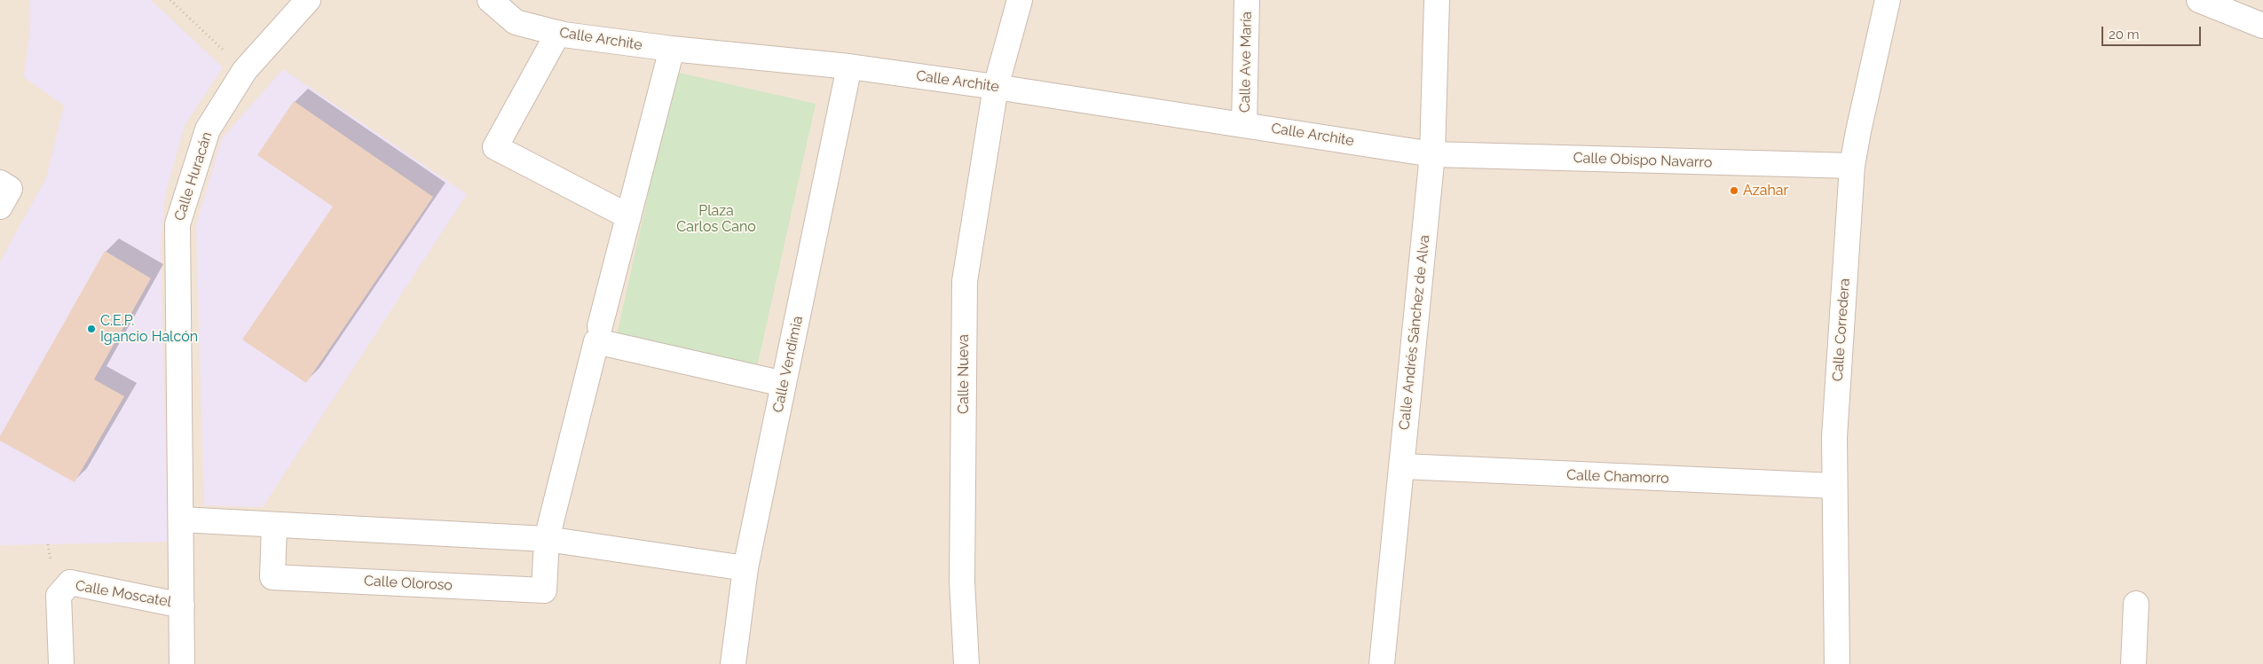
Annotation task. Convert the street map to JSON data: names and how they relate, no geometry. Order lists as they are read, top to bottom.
{
  "streets": {
    "street": [
      "Calle Archite",
      "Calle Ave María",
      "Calle Obispo Navarro",
      "Calle Huracán",
      "Calle Corredera",
      "Calle Andrés Sánchez de Alva",
      "Calle Vendimia",
      "Calle Nueva",
      "Calle Chamorro",
      "Calle Oloroso",
      "Calle Moscatel"
    ]
  },
  "crossings": [
    ["Calle Archite", "Calle Ave María"],
    ["Calle Archite", "Calle Obispo Navarro"],
    ["Calle Archite", "Calle Andrés Sánchez de Alva"],
    ["Calle Archite", "Calle Vendimia"],
    ["Calle Archite", "Calle Nueva"],
    ["Calle Obispo Navarro", "Calle Corredera"],
    ["Calle Obispo Navarro", "Calle Andrés Sánchez de Alva"],
    ["Calle Huracán", "Calle Moscatel"],
    ["Calle Corredera", "Calle Chamorro"],
    ["Calle Andrés Sánchez de Alva", "Calle Chamorro"]
  ],
  "parks": ["Plaza Carlos Cano"],
  "places": ["Azahar", "C.E.P. Igancio Halcón"],
  "scale_bar": "20 m"
}
